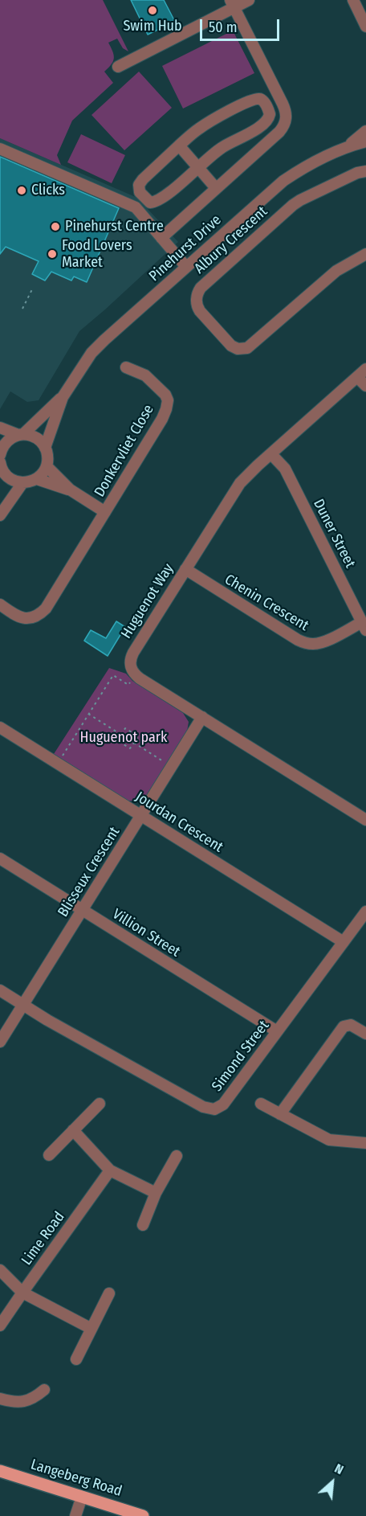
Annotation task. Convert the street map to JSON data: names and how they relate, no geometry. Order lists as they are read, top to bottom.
{
  "streets": {
    "main road": ["Langeberg Road"],
    "street": [
      "Albury Crescent",
      "Pinehurst Drive",
      "Donkervliet Close",
      "Duner Street",
      "Huguenot Way",
      "Chenin Crescent",
      "Jourdan Crescent",
      "Blisseux Crescent",
      "Villion Street",
      "Simond Street",
      "Lime Road"
    ]
  },
  "crossings": [
    ["Duner Street", "Huguenot Way"],
    ["Duner Street", "Chenin Crescent"],
    ["Huguenot Way", "Chenin Crescent"],
    ["Jourdan Crescent", "Blisseux Crescent"],
    ["Jourdan Crescent", "Simond Street"],
    ["Blisseux Crescent", "Villion Street"],
    ["Blisseux Crescent", "Simond Street"],
    ["Villion Street", "Simond Street"]
  ],
  "parks": ["Huguenot park"],
  "places": [
    "Swim Hub",
    "Clicks",
    "Pinehurst Centre",
    "Food Lovers Market"
  ],
  "scale_bar": "50 m",
  "north": "top right"
}
